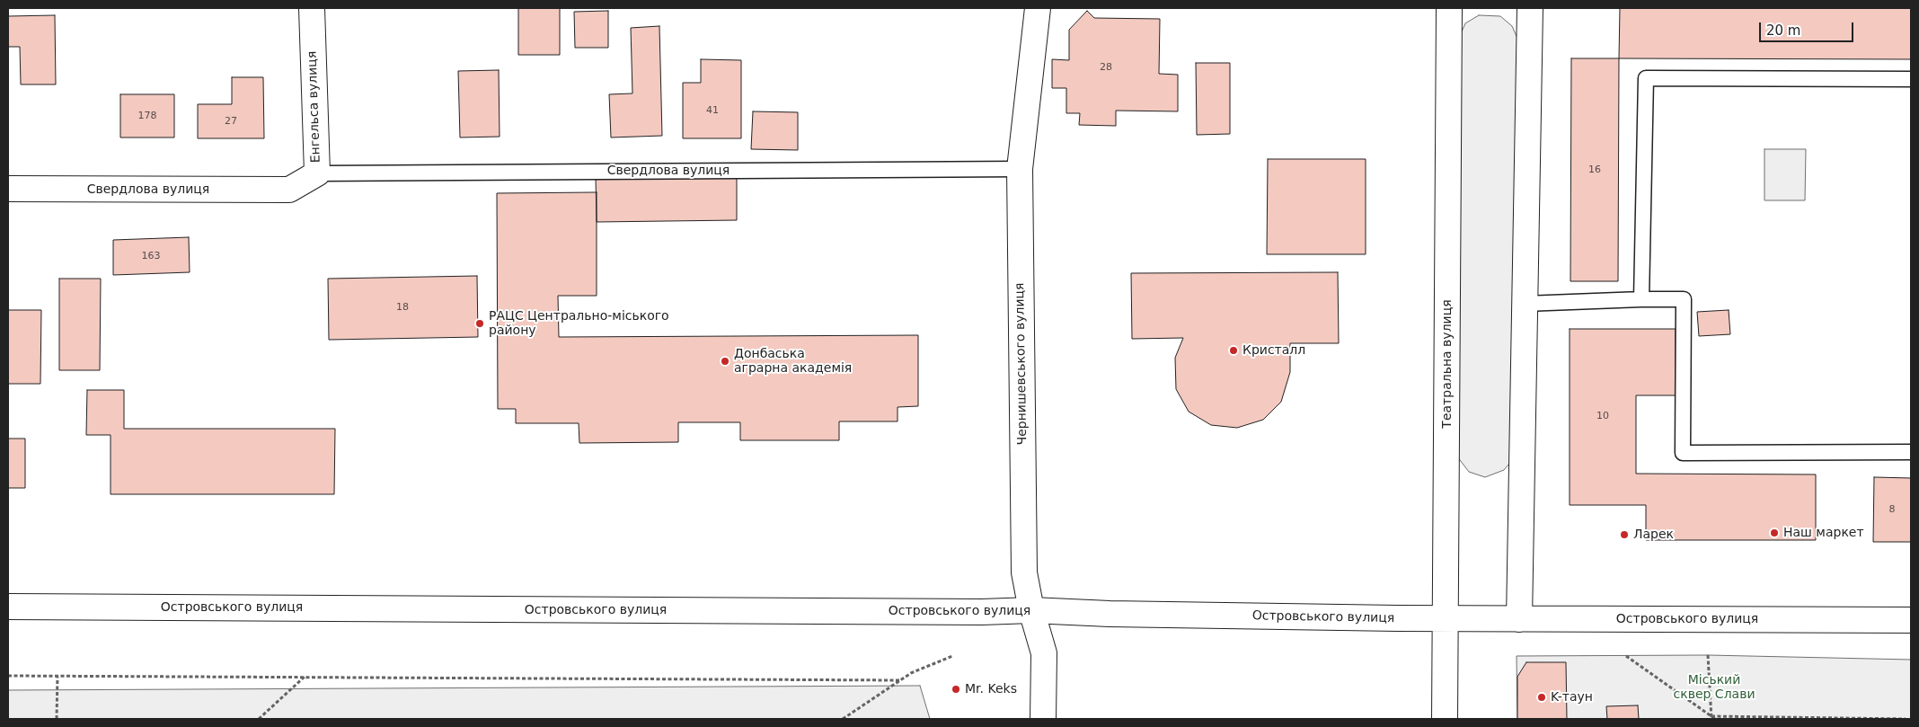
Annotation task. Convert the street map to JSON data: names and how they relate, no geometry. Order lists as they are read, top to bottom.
{
  "streets": {
    "street": [
      "Енгельса вулиця",
      "Свердлова вулиця",
      "Чернишевського вулиця",
      "Театральна вулиця",
      "Островського вулиця"
    ]
  },
  "crossings": [
    ["Енгельса вулиця", "Свердлова вулиця"],
    ["Свердлова вулиця", "Чернишевського вулиця"],
    ["Чернишевського вулиця", "Островського вулиця"],
    ["Театральна вулиця", "Островського вулиця"]
  ],
  "parks": ["Міський сквер Слави"],
  "places": [
    "РАЦС Центрально-міського району",
    "Кристалл",
    "Донбаська аграрна академія",
    "Наш маркет",
    "Ларек",
    "Mr. Keks",
    "K-таун"
  ],
  "house_numbers": [
    "28",
    "41",
    "178",
    "27",
    "16",
    "163",
    "18",
    "10",
    "8"
  ],
  "scale_bar": "20 m"
}
